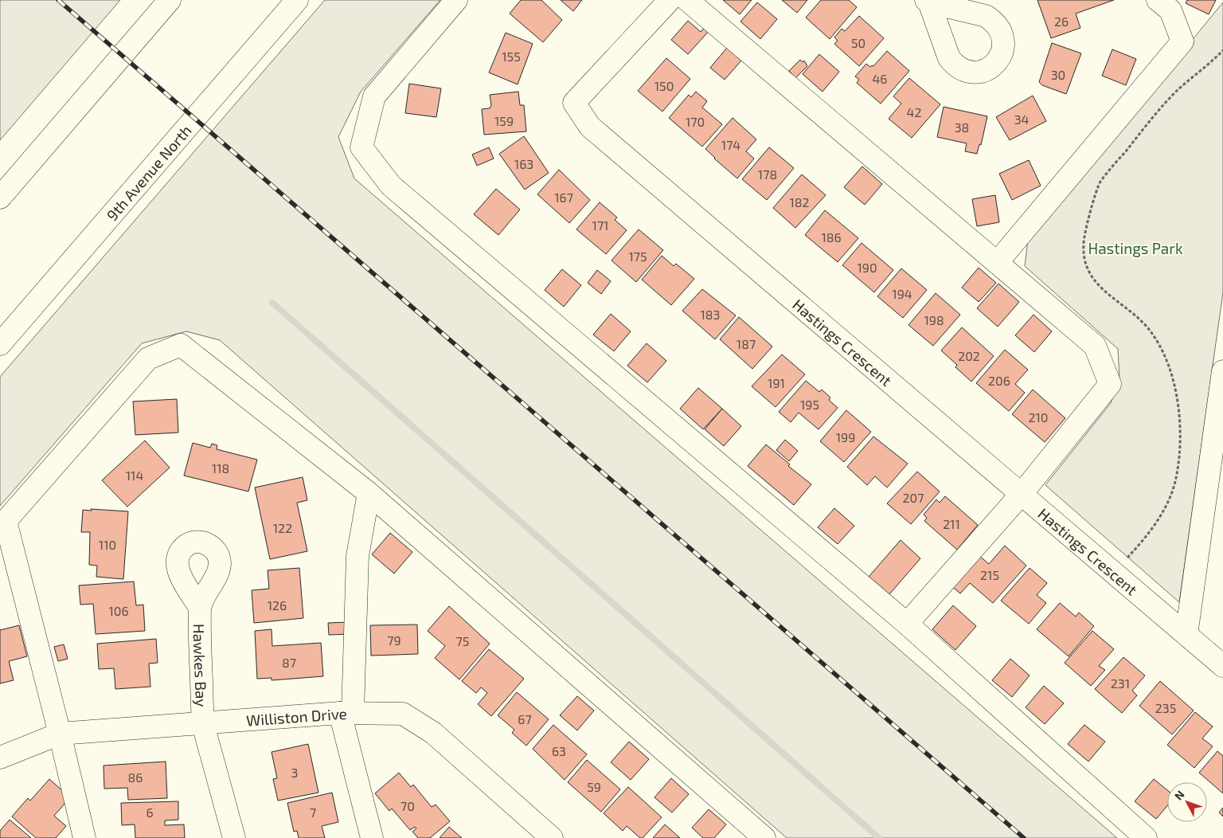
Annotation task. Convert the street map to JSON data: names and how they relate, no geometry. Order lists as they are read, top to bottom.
{
  "streets": {
    "street": [
      "9th Avenue North",
      "Hastings Crescent",
      "Hawkes Bay",
      "Williston Drive"
    ]
  },
  "crossings": [
    ["Hawkes Bay", "Williston Drive"]
  ],
  "parks": ["Hastings Park"],
  "house_numbers": [
    "26",
    "50",
    "155",
    "30",
    "46",
    "150",
    "42",
    "34",
    "159",
    "170",
    "38",
    "174",
    "163",
    "178",
    "167",
    "182",
    "171",
    "186",
    "175",
    "190",
    "194",
    "183",
    "198",
    "187",
    "202",
    "206",
    "191",
    "195",
    "210",
    "199",
    "118",
    "114",
    "207",
    "211",
    "122",
    "110",
    "215",
    "126",
    "106",
    "79",
    "75",
    "87",
    "231",
    "235",
    "67",
    "63",
    "3",
    "86",
    "59",
    "70",
    "6",
    "7"
  ],
  "north": "top left"
}
